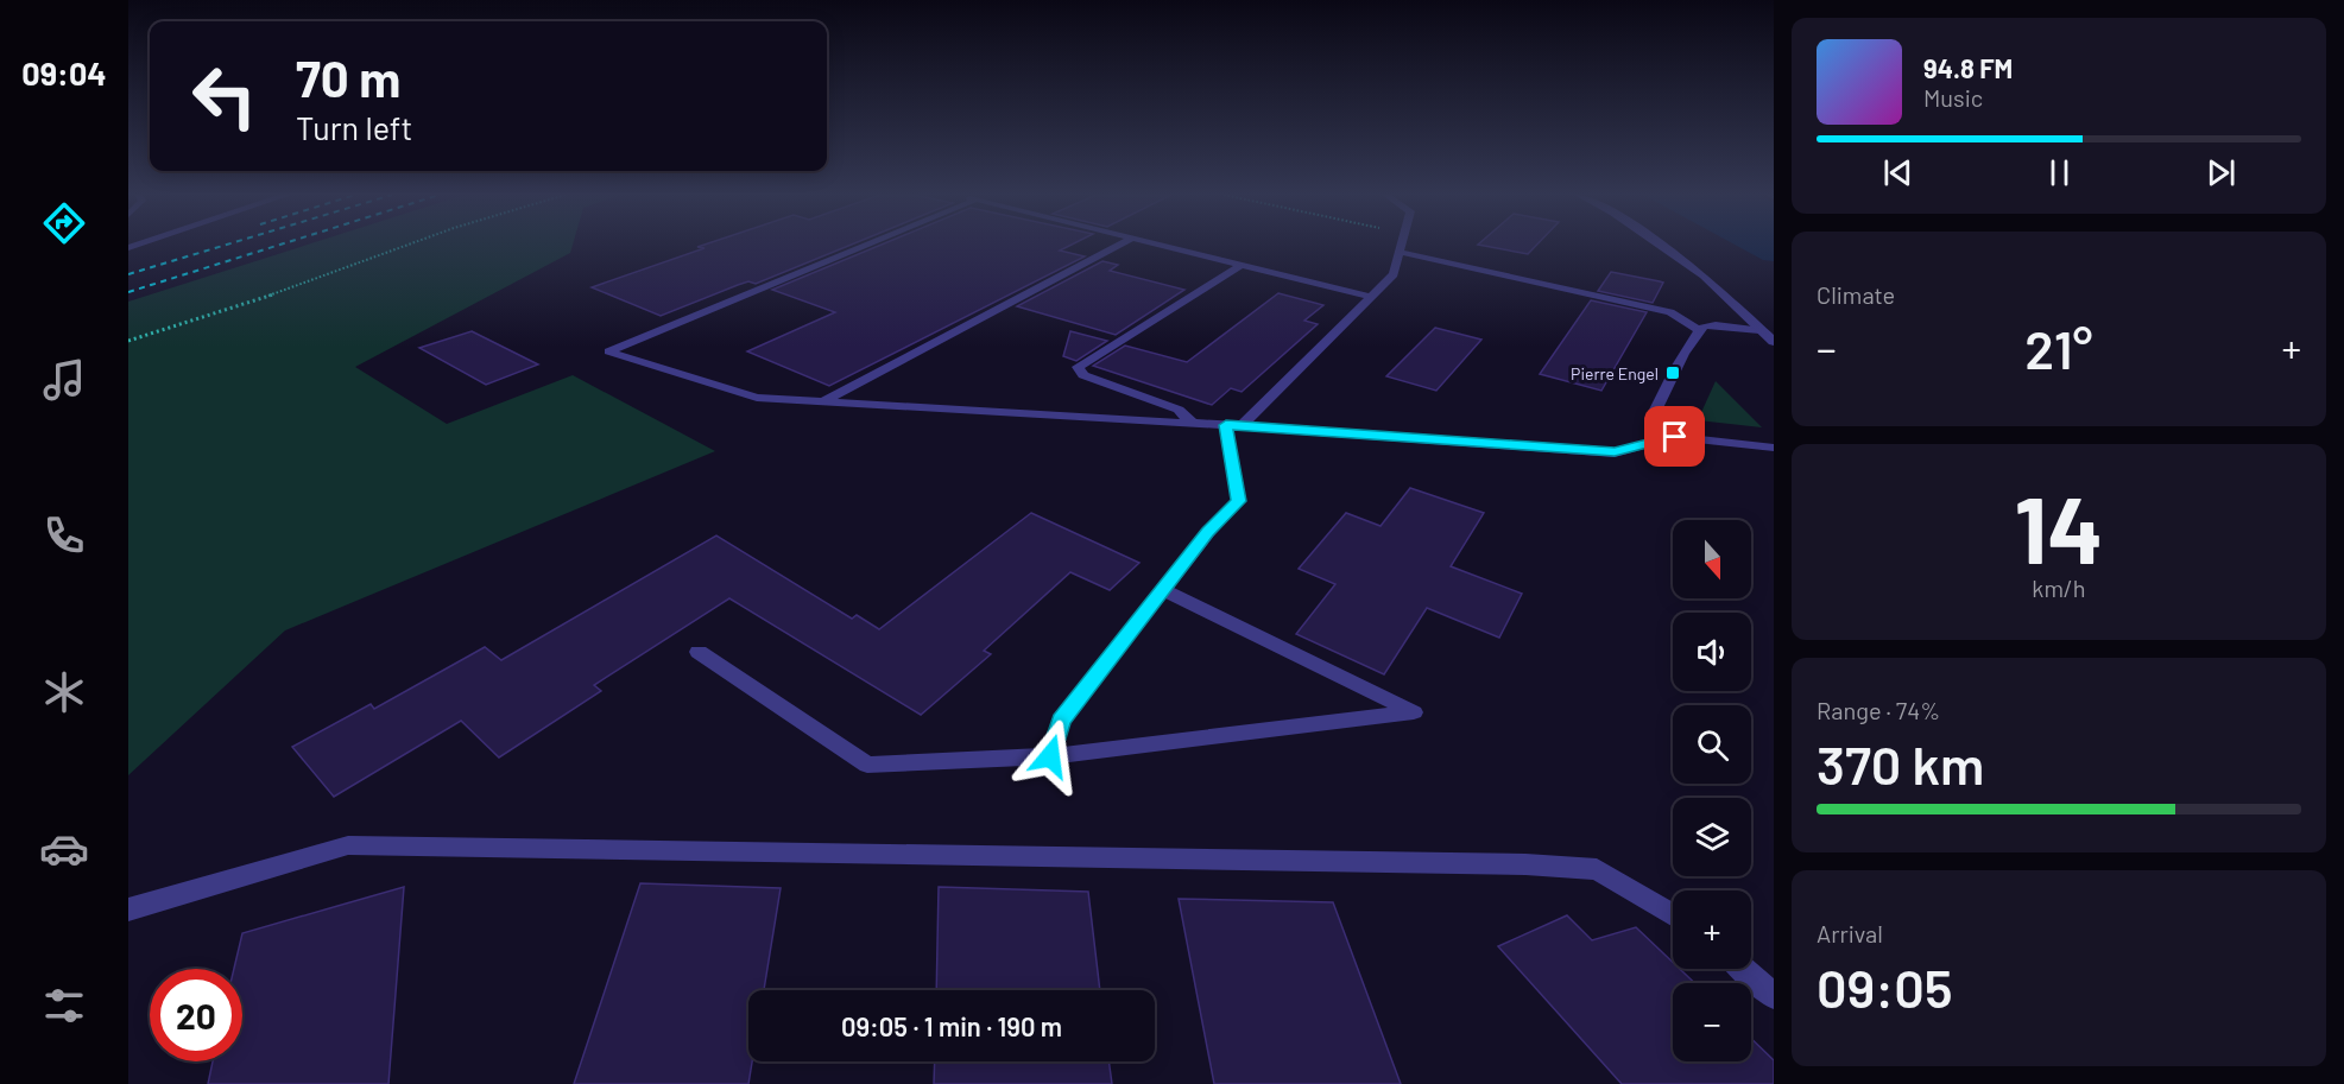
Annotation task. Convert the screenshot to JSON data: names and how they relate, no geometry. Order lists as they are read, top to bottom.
{
  "places": {
    "transit": ["Pierre Engel"]
  },
  "north": "bottom",
  "page": {
    "tabs": "09:04",
    "turn": ["70 m", "Turn left"],
    "song": ["94.8 FM", "Music"],
    "tile": [
      "Climate",
      ["14", "km/h"],
      ["Range · 74%", "370 km"],
      ["Arrival", "09:05"]
    ],
    "heat": ["−", "21°", "+"],
    "map_buttons": ["+", "−"],
    "limit": "20",
    "trip": "09:05 · 1 min · 190 m"
  }
}
